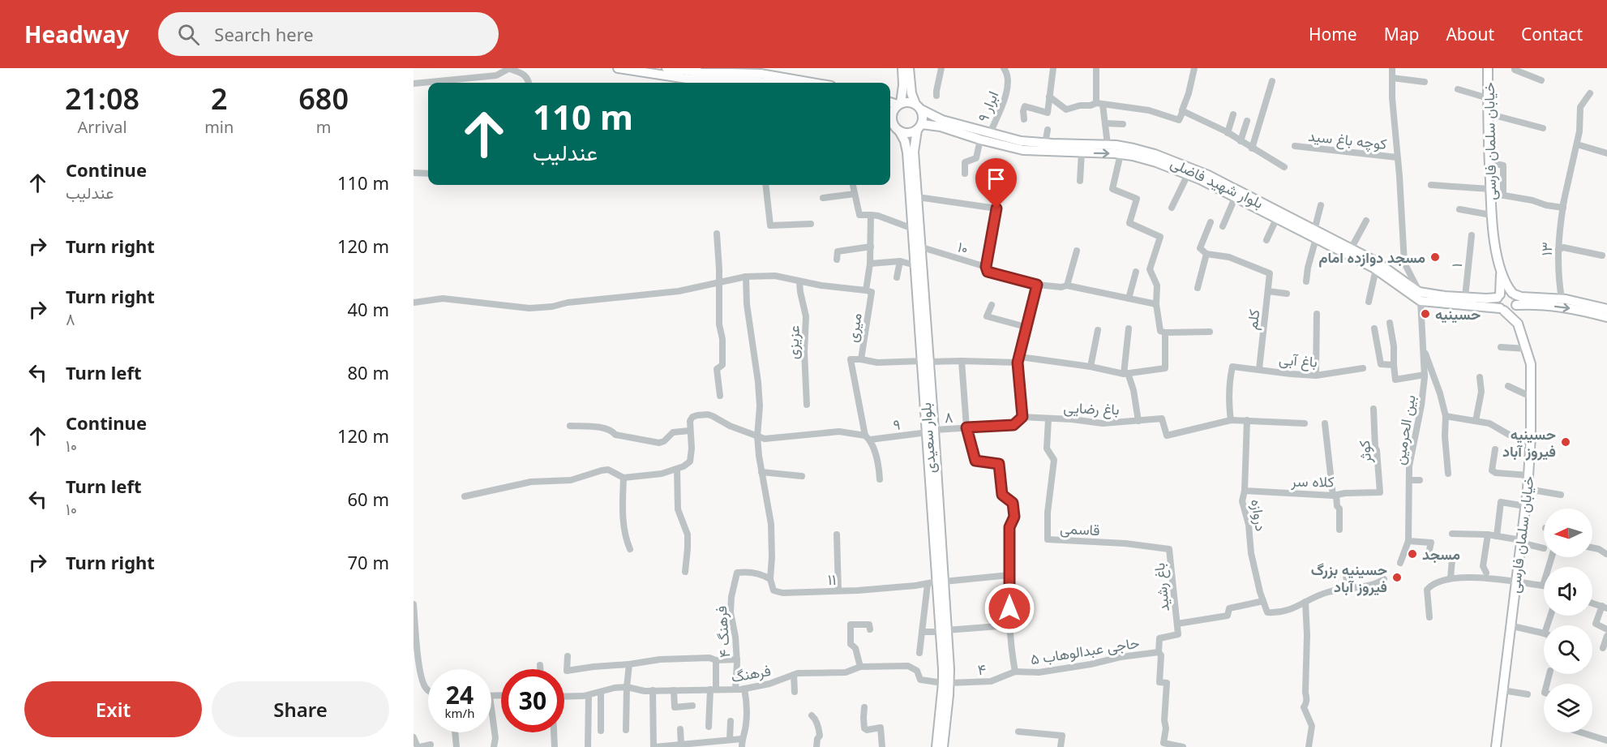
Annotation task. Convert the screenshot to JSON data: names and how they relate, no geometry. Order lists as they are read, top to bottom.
{
  "streets": {
    "main road": ["خیابان سلمان فارسی", "بلوار شهید فاضلی", "بلوار سعیدی"],
    "street": [
      "ابرار ۹",
      "کوچه باغ سید",
      "۱۰",
      "۱۳",
      "۱",
      "کلم",
      "میری",
      "عزیزی",
      "باغ آبی",
      "باغ رضایی",
      "۸",
      "۹",
      "بین الحرمین",
      "کوثر",
      "کلاه سر",
      "دروازه",
      "قاسمی",
      "۱۱",
      "باغ رشید",
      "فرهنگ ۴",
      "حاجی عبدالوهاب ۵",
      "۴",
      "فرهنگ"
    ]
  },
  "crossings": [
    ["ابرار ۹", "بلوار شهید فاضلی"],
    ["خیابان سلمان فارسی", "بلوار شهید فاضلی"],
    ["بلوار شهید فاضلی", "۱"],
    ["بلوار شهید فاضلی", "بین الحرمین"],
    ["بلوار شهید فاضلی", "بلوار سعیدی"],
    ["۱۰", "بلوار سعیدی"],
    ["کلم", "باغ آبی"],
    ["میری", "۹"],
    ["باغ آبی", "باغ رضایی"],
    ["باغ رضایی", "۸"],
    ["باغ رضایی", "قاسمی"],
    ["۸", "۹"],
    ["۸", "بلوار سعیدی"],
    ["۸", "قاسمی"],
    ["۹", "بلوار سعیدی"],
    ["بلوار سعیدی", "۱۱"],
    ["بلوار سعیدی", "۴"],
    ["بلوار سعیدی", "فرهنگ"],
    ["کوثر", "کلاه سر"],
    ["کلاه سر", "دروازه"],
    ["قاسمی", "باغ رشید"],
    ["۱۱", "فرهنگ ۴"],
    ["فرهنگ ۴", "فرهنگ"],
    ["حاجی عبدالوهاب ۵", "۴"],
    ["۴", "فرهنگ"]
  ],
  "places": [
    "مسجد دوازده امام",
    "حسینیه",
    "حسینیه فیروز آباد",
    "مسجد",
    "حسینیه بزرگ فیروز آباد"
  ],
  "north": "left",
  "page": {
    "header": "Headway",
    "search": "Search here",
    "nav": [
      "Home",
      "Map",
      "About",
      "Contact"
    ],
    "eta": [
      "21:08",
      "Arrival",
      "2",
      "min",
      "680",
      "m"
    ],
    "turn": ["110 m", "عندلیب"],
    "list": [
      {
        "name": "Continue",
        "note": "عندلیب",
        "value": "110 m"
      },
      {
        "name": "Turn right",
        "value": "120 m"
      },
      {
        "name": "Turn right",
        "note": "۸",
        "value": "40 m"
      },
      {
        "name": "Turn left",
        "value": "80 m"
      },
      {
        "name": "Continue",
        "note": "۱۰",
        "value": "120 m"
      },
      {
        "name": "Turn left",
        "note": "۱۰",
        "value": "60 m"
      },
      {
        "name": "Turn right",
        "value": "70 m"
      }
    ],
    "speed": "24 km/h",
    "limit": "30",
    "buttons": ["Exit", "Share"]
  }
}
